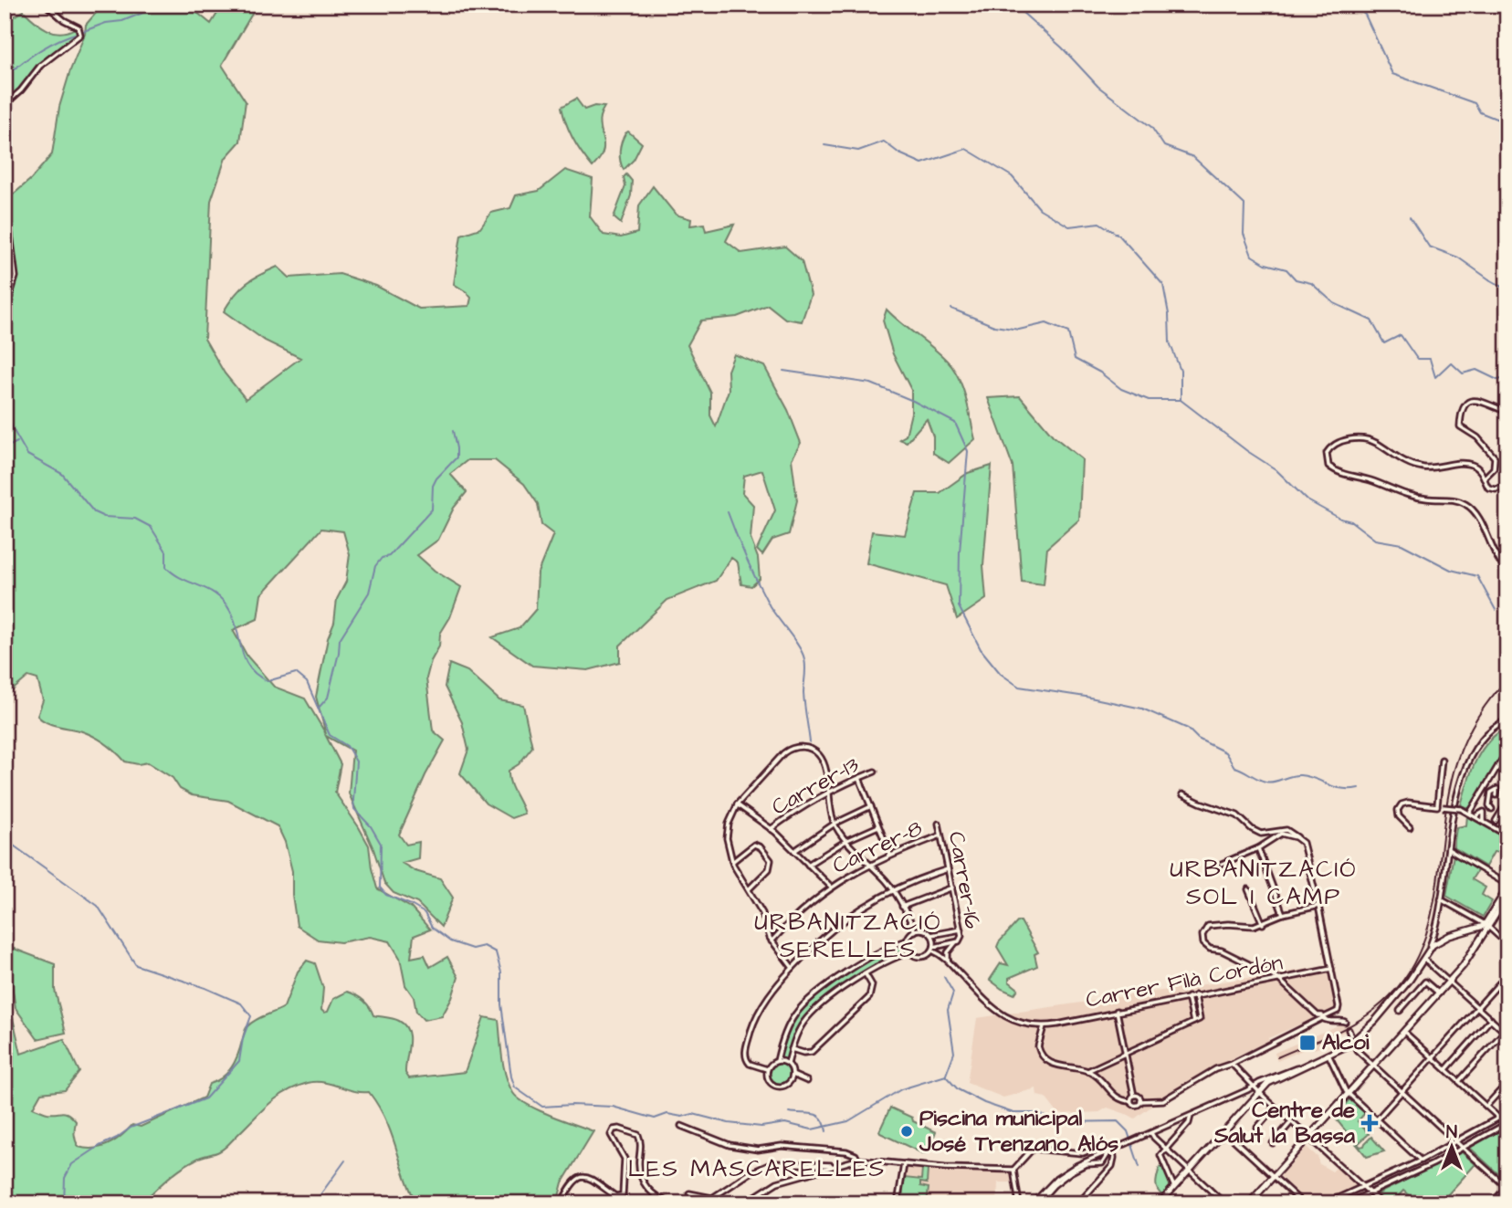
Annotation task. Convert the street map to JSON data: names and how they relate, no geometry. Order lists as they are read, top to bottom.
{
  "streets": {
    "street": [
      "Carrer-13",
      "Carrer-8",
      "Carrer-16",
      "Carrer Filà Cordón"
    ]
  },
  "crossings": [
    ["Carrer-8", "Carrer-16"]
  ],
  "districts": ["URBANITZACIÓ SOL I CAMP", "URBANITZACIÓ SERELLES", "LES MASCARELLES"],
  "places": {
    "transit": ["Alcoi"],
    "health": ["Centre de Salut la Bassa"],
    "other": ["Piscina municipal José Trenzano Alós"]
  },
  "north": "top"
}
